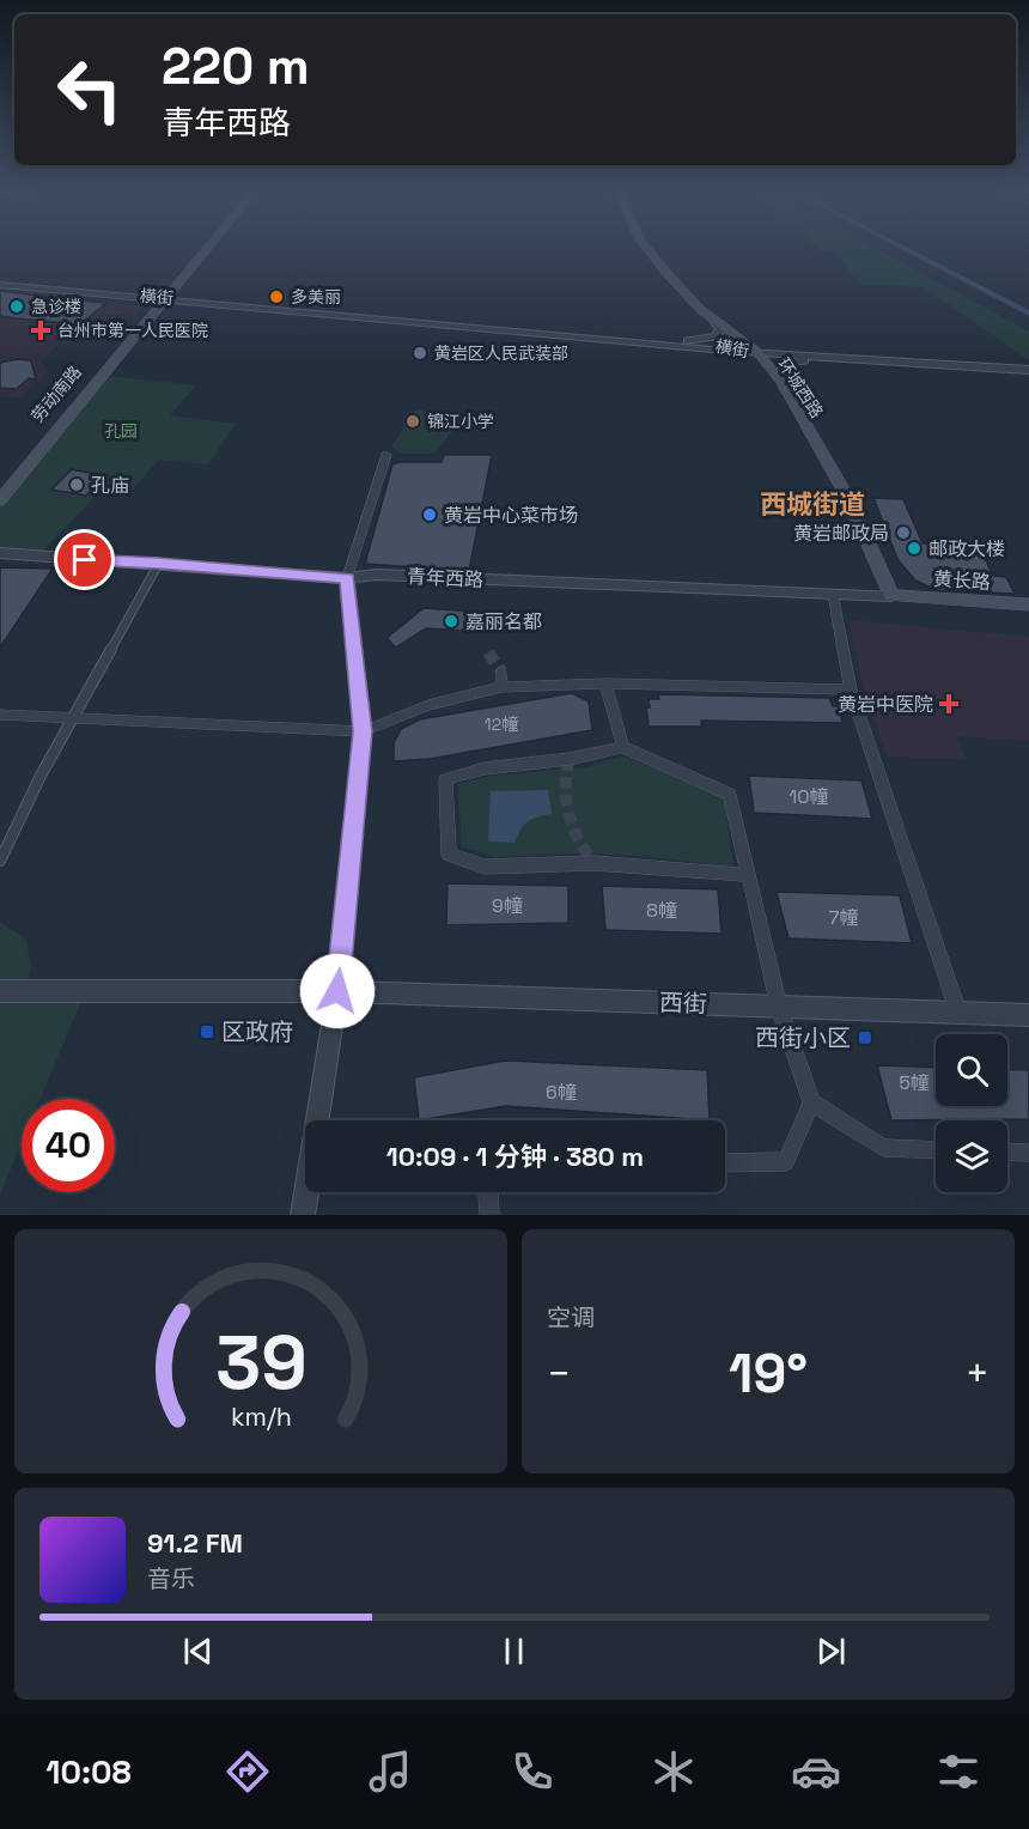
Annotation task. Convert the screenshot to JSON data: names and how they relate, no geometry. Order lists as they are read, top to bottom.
{
  "streets": {
    "main road": ["环城西路", "劳动南路", "黄长路"],
    "street": ["横街", "青年西路", "西街"]
  },
  "crossings": [
    ["横街", "环城西路"],
    ["横街", "劳动南路"],
    ["环城西路", "青年西路"],
    ["环城西路", "黄长路"],
    ["青年西路", "黄长路"]
  ],
  "districts": ["西城街道"],
  "parks": ["孔园"],
  "places": {
    "other": [
      "多美丽",
      "急诊楼",
      "黄岩区人民武装部",
      "锦江小学",
      "孔庙",
      "黄岩中心菜市场",
      "黄岩邮政局",
      "邮政大楼",
      "嘉丽名都"
    ],
    "health": ["台州市第一人民医院", "黄岩中医院"],
    "transit": ["区政府", "西街小区"]
  },
  "house_numbers": [
    "12幢",
    "10幢",
    "9幢",
    "8幢",
    "7幢",
    "5幢",
    "6幢"
  ],
  "page": {
    "turn": ["220 m", "青年西路"],
    "limit": "40",
    "trip": "10:09 · 1 分钟 · 380 m",
    "tile": "空调",
    "heat": ["−", "19°", "+"],
    "song": ["91.2 FM", "音乐"],
    "tabs": "10:08",
    "gauge": ["39", "km/h"]
  }
}
